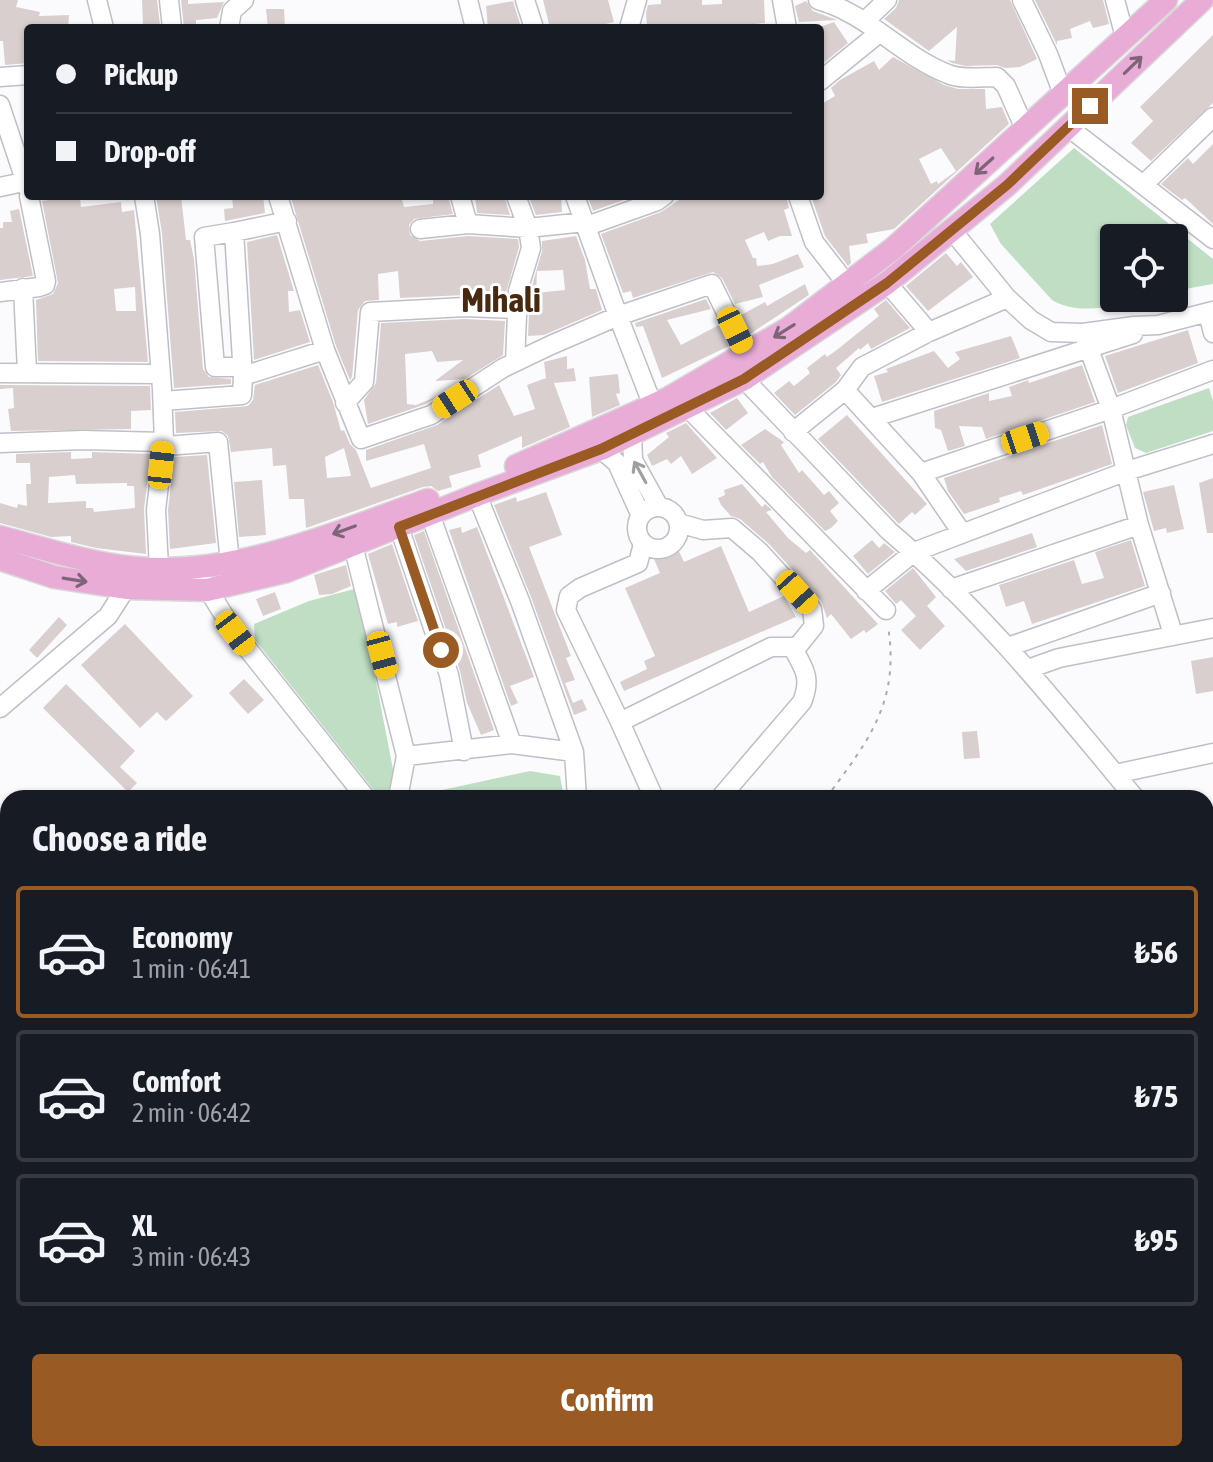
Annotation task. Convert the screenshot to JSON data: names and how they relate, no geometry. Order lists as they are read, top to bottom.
{
  "districts": ["Mıhali"],
  "page": {
    "banner": ["Pickup", "Drop-off"],
    "heading": "Choose a ride",
    "list": [
      {
        "name": "Economy",
        "note": "1 min · 06:41",
        "value": "₺56"
      },
      {
        "name": "Comfort",
        "note": "2 min · 06:42",
        "value": "₺75"
      },
      {
        "name": "XL",
        "note": "3 min · 06:43",
        "value": "₺95"
      }
    ],
    "buttons": "Confirm"
  }
}
